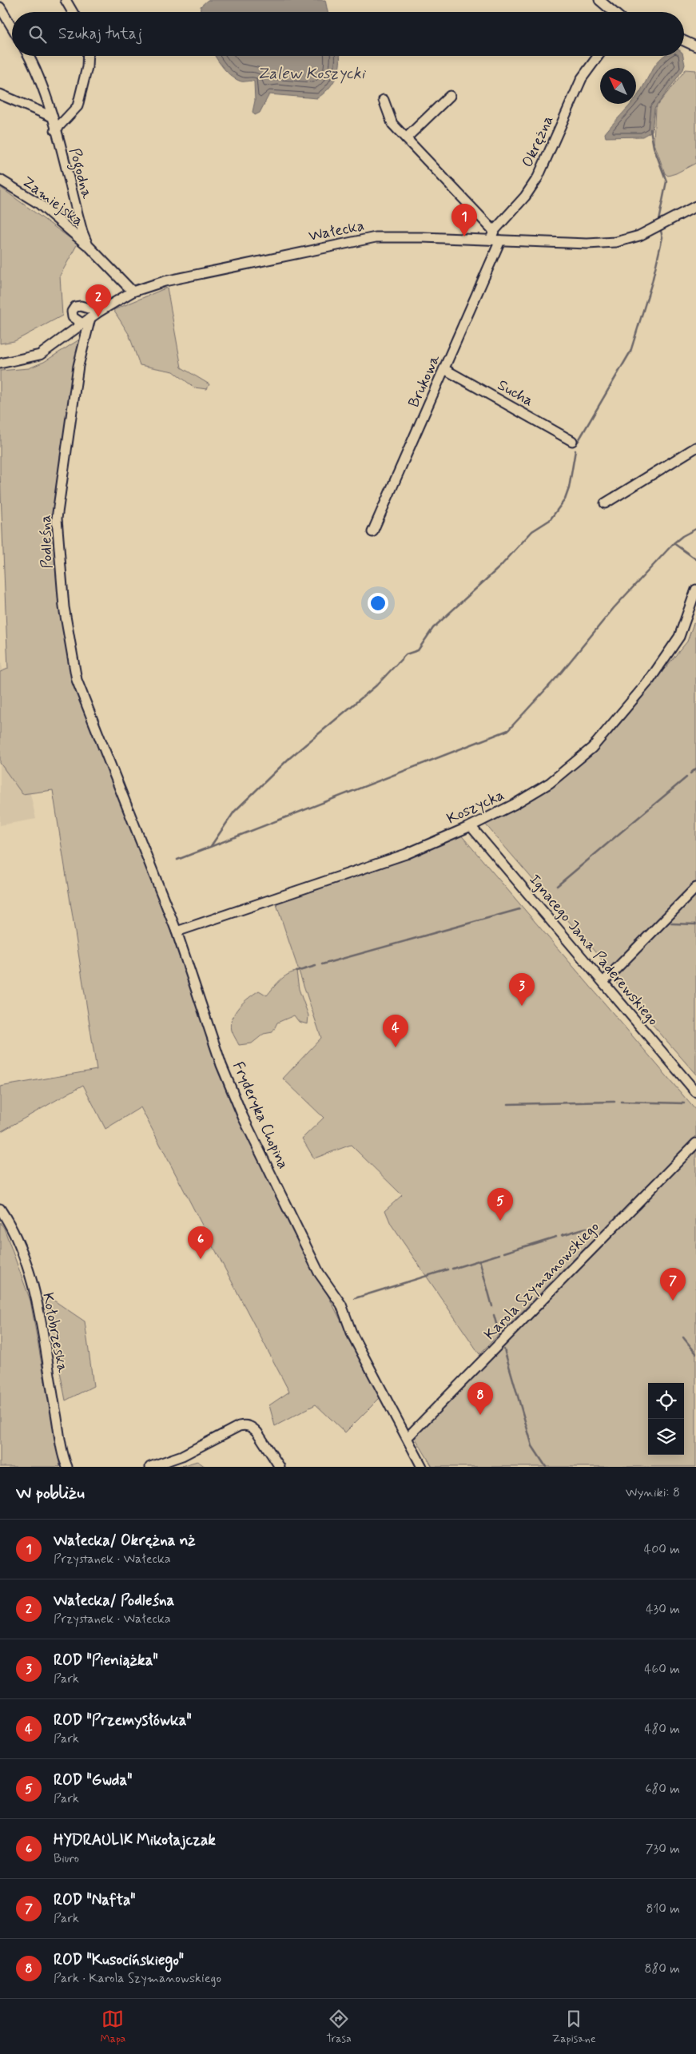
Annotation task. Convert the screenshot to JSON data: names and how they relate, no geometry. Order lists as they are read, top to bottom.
{
  "streets": {
    "street": [
      "Okrężna",
      "Pogodna",
      "Zamiejska",
      "Wałecka",
      "Brukowa",
      "Sucha",
      "Podleśna",
      "Koszycka",
      "Ignacego Jana Paderewskiego",
      "Fryderyka Chopina",
      "Karola Szymanowskiego",
      "Kołobrzeska"
    ]
  },
  "crossings": [
    ["Okrężna", "Wałecka"],
    ["Okrężna", "Brukowa"],
    ["Pogodna", "Zamiejska"],
    ["Pogodna", "Wałecka"],
    ["Wałecka", "Brukowa"],
    ["Wałecka", "Podleśna"],
    ["Brukowa", "Sucha"],
    ["Podleśna", "Fryderyka Chopina"],
    ["Koszycka", "Ignacego Jana Paderewskiego"],
    ["Koszycka", "Fryderyka Chopina"],
    ["Fryderyka Chopina", "Karola Szymanowskiego"]
  ],
  "water": ["Zalew Koszycki"],
  "north": "top left",
  "page": {
    "search": "Szukaj tutaj",
    "pins": [
      "1",
      "2",
      "3",
      "4",
      "5",
      "6",
      "7",
      "8"
    ],
    "heading": ["W pobliżu", "Wyniki: 8"],
    "list": [
      {
        "mark": "1",
        "name": "Wałecka/ Okrężna nż",
        "note": "Przystanek · Wałecka",
        "value": "400 m"
      },
      {
        "mark": "2",
        "name": "Wałecka/ Podleśna",
        "note": "Przystanek · Wałecka",
        "value": "430 m"
      },
      {
        "mark": "3",
        "name": "ROD \"Pieniążka\"",
        "note": "Park",
        "value": "460 m"
      },
      {
        "mark": "4",
        "name": "ROD \"Przemysłówka\"",
        "note": "Park",
        "value": "480 m"
      },
      {
        "mark": "5",
        "name": "ROD \"Gwda\"",
        "note": "Park",
        "value": "680 m"
      },
      {
        "mark": "6",
        "name": "HYDRAULIK Mikołajczak",
        "note": "Biuro",
        "value": "730 m"
      },
      {
        "mark": "7",
        "name": "ROD \"Nafta\"",
        "note": "Park",
        "value": "810 m"
      },
      {
        "mark": "8",
        "name": "ROD \"Kusocińskiego\"",
        "note": "Park · Karola Szymanowskiego",
        "value": "880 m"
      }
    ],
    "nav": ["Mapa", "Trasa", "Zapisane"]
  }
}
